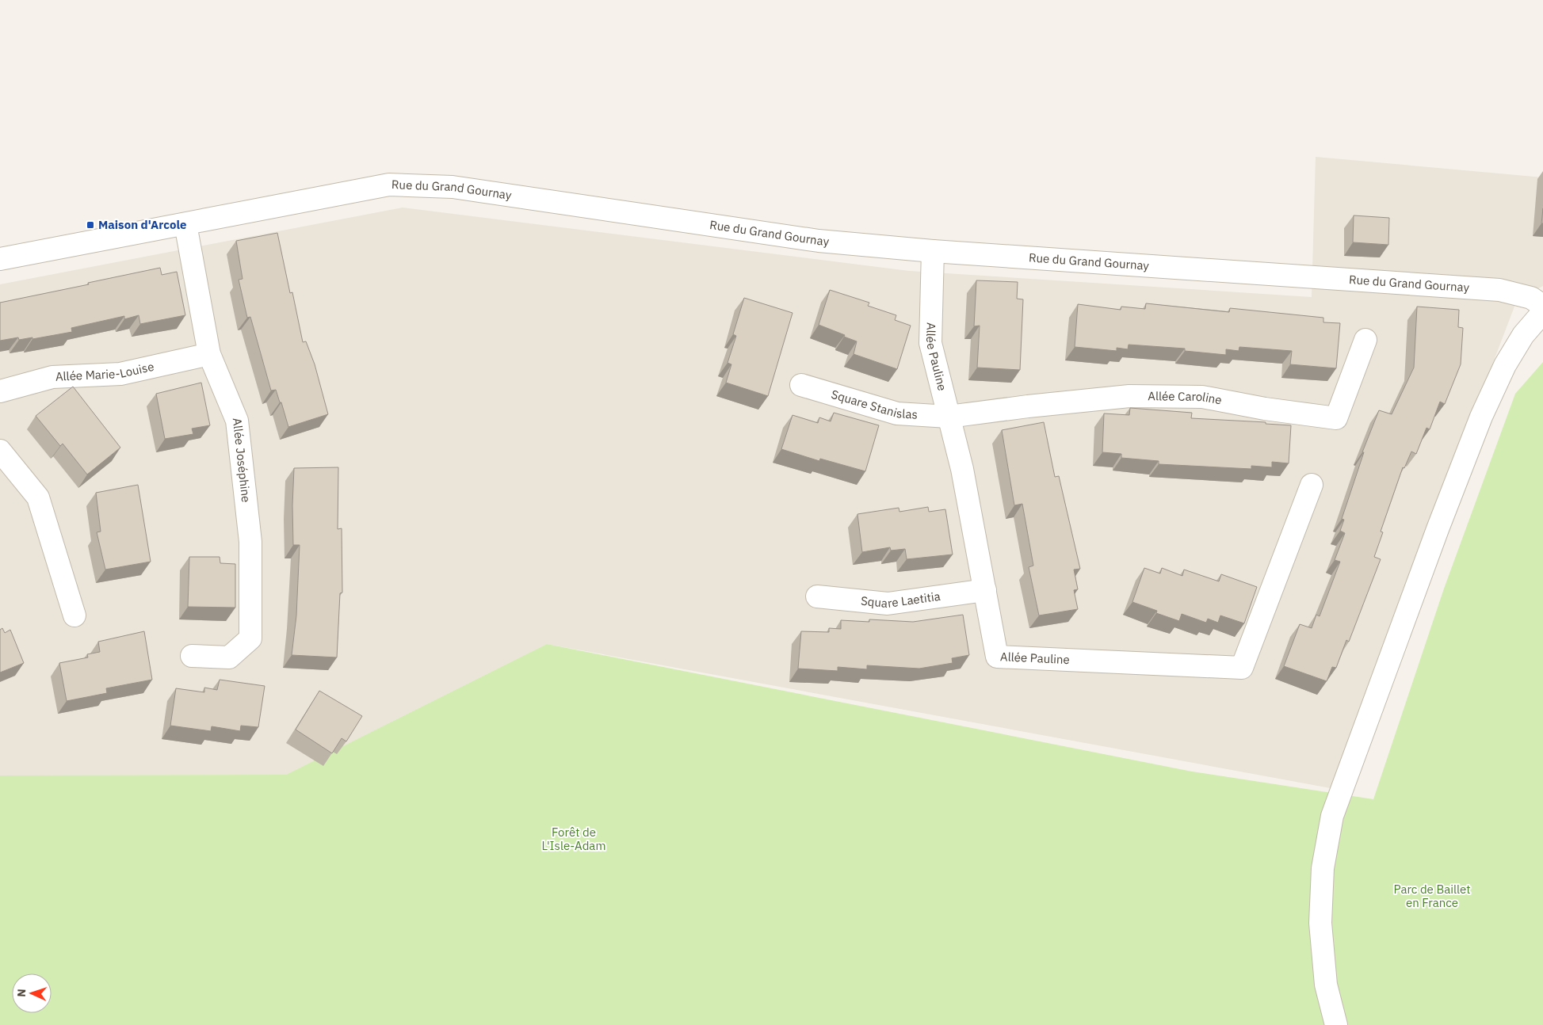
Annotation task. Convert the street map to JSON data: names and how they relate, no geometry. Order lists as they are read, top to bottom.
{
  "streets": {
    "street": [
      "Rue du Grand Gournay",
      "Allée Pauline",
      "Allée Marie-Louise",
      "Allée Caroline",
      "Square Stanislas",
      "Allée Joséphine",
      "Square Laetitia"
    ]
  },
  "crossings": [
    ["Rue du Grand Gournay", "Allée Pauline"],
    ["Rue du Grand Gournay", "Allée Joséphine"],
    ["Allée Pauline", "Allée Caroline"],
    ["Allée Pauline", "Square Stanislas"],
    ["Allée Pauline", "Square Laetitia"],
    ["Allée Marie-Louise", "Allée Joséphine"],
    ["Allée Caroline", "Square Stanislas"]
  ],
  "parks": ["Forêt de L'Isle-Adam", "Parc de Baillet en France"],
  "places": {
    "transit": ["Maison d'Arcole"]
  },
  "north": "left"
}
